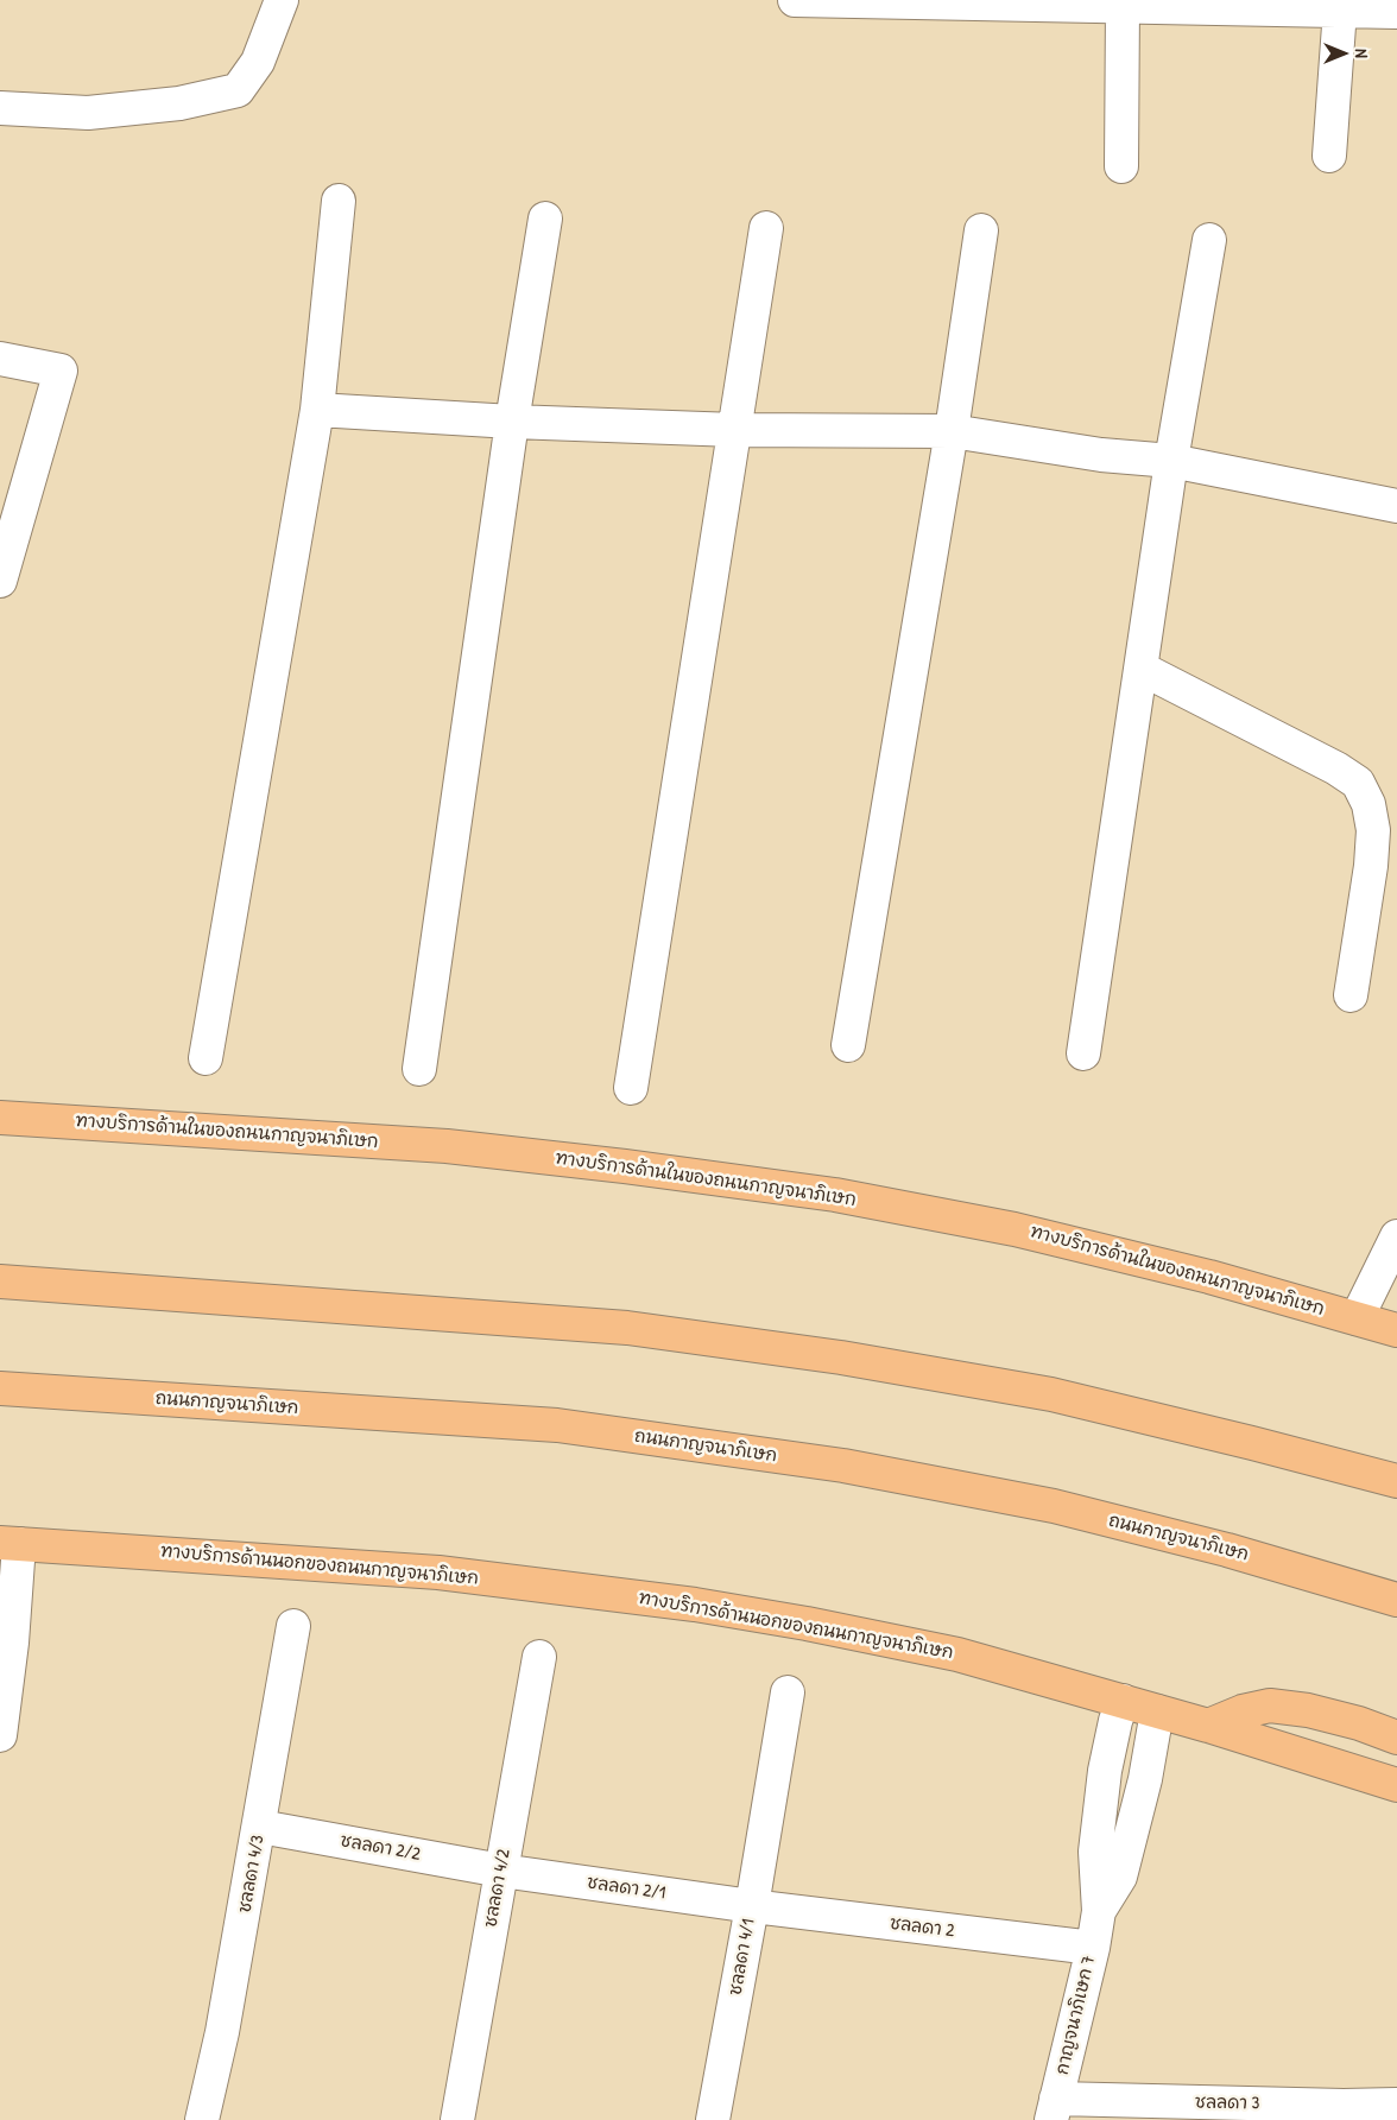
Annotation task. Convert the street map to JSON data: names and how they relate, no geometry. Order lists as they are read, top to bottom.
{
  "streets": {
    "main road": ["ทางบริการด้านในของถนนกาญจนาภิเษก", "ถนนกาญจนาภิเษก", "ทางบริการด้านนอกของถนนกาญจนาภิเษก"],
    "street": [
      "ชลลดา 2/2",
      "ชลลดา 4/3",
      "ชลลดา 4/2",
      "ชลลดา 2/1",
      "ชลลดา 2",
      "ชลลดา 4/1",
      "กาญจนาภิเษก 7",
      "ชลลดา 3"
    ]
  },
  "crossings": [
    ["ทางบริการด้านนอกของถนนกาญจนาภิเษก", "กาญจนาภิเษก 7"],
    ["ชลลดา 2/2", "ชลลดา 4/3"],
    ["ชลลดา 2/2", "ชลลดา 4/2"],
    ["ชลลดา 2/2", "ชลลดา 2/1"],
    ["ชลลดา 4/2", "ชลลดา 2/1"],
    ["ชลลดา 2/1", "ชลลดา 2"],
    ["ชลลดา 2/1", "ชลลดา 4/1"],
    ["ชลลดา 2", "ชลลดา 4/1"],
    ["ชลลดา 2", "กาญจนาภิเษก 7"],
    ["กาญจนาภิเษก 7", "ชลลดา 3"]
  ],
  "north": "right"
}
